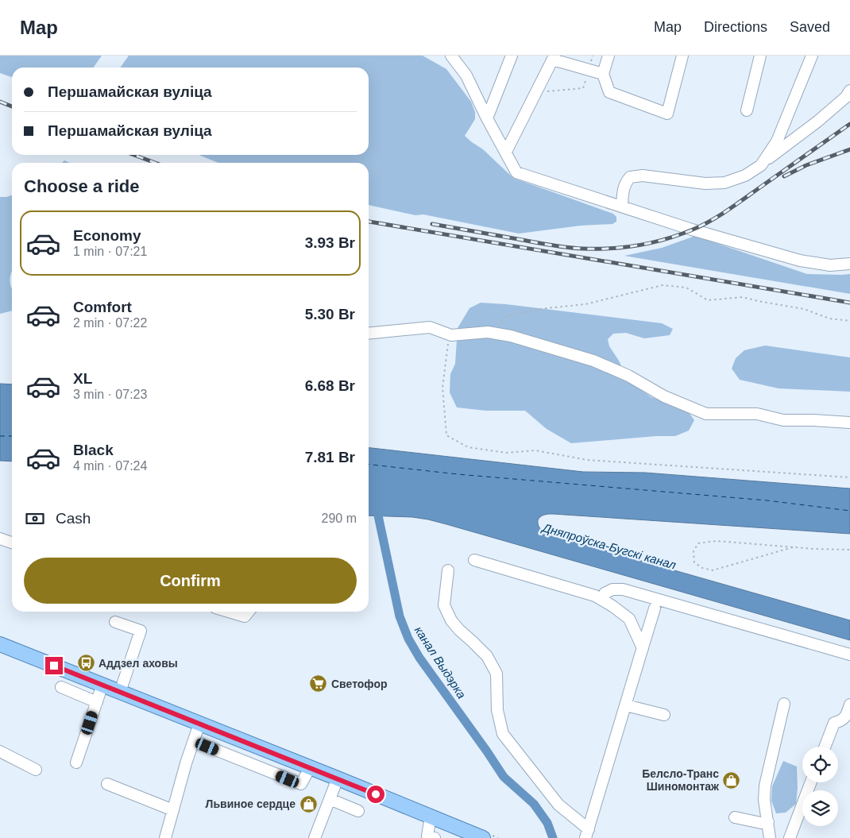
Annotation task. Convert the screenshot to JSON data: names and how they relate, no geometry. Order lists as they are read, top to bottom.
{
  "water": ["Дняпроўска-Бугскі канал", "канал Выдэрка"],
  "places": {
    "bus stop": ["Аддзел аховы"],
    "supermarket": ["Светофор"],
    "shop": ["Белсло-Транс Шиномонтаж", "Львиное сердце"]
  },
  "page": {
    "header": "Map",
    "nav": ["Map", "Directions", "Saved"],
    "banner": ["Першамайская вуліца", "Першамайская вуліца"],
    "heading": "Choose a ride",
    "list": [
      {
        "name": "Economy",
        "note": "1 min · 07:21",
        "value": "3.93 Br"
      },
      {
        "name": "Comfort",
        "note": "2 min · 07:22",
        "value": "5.30 Br"
      },
      {
        "name": "XL",
        "note": "3 min · 07:23",
        "value": "6.68 Br"
      },
      {
        "name": "Black",
        "note": "4 min · 07:24",
        "value": "7.81 Br"
      }
    ],
    "pay": ["Cash", "290 m"],
    "buttons": "Confirm"
  }
}
